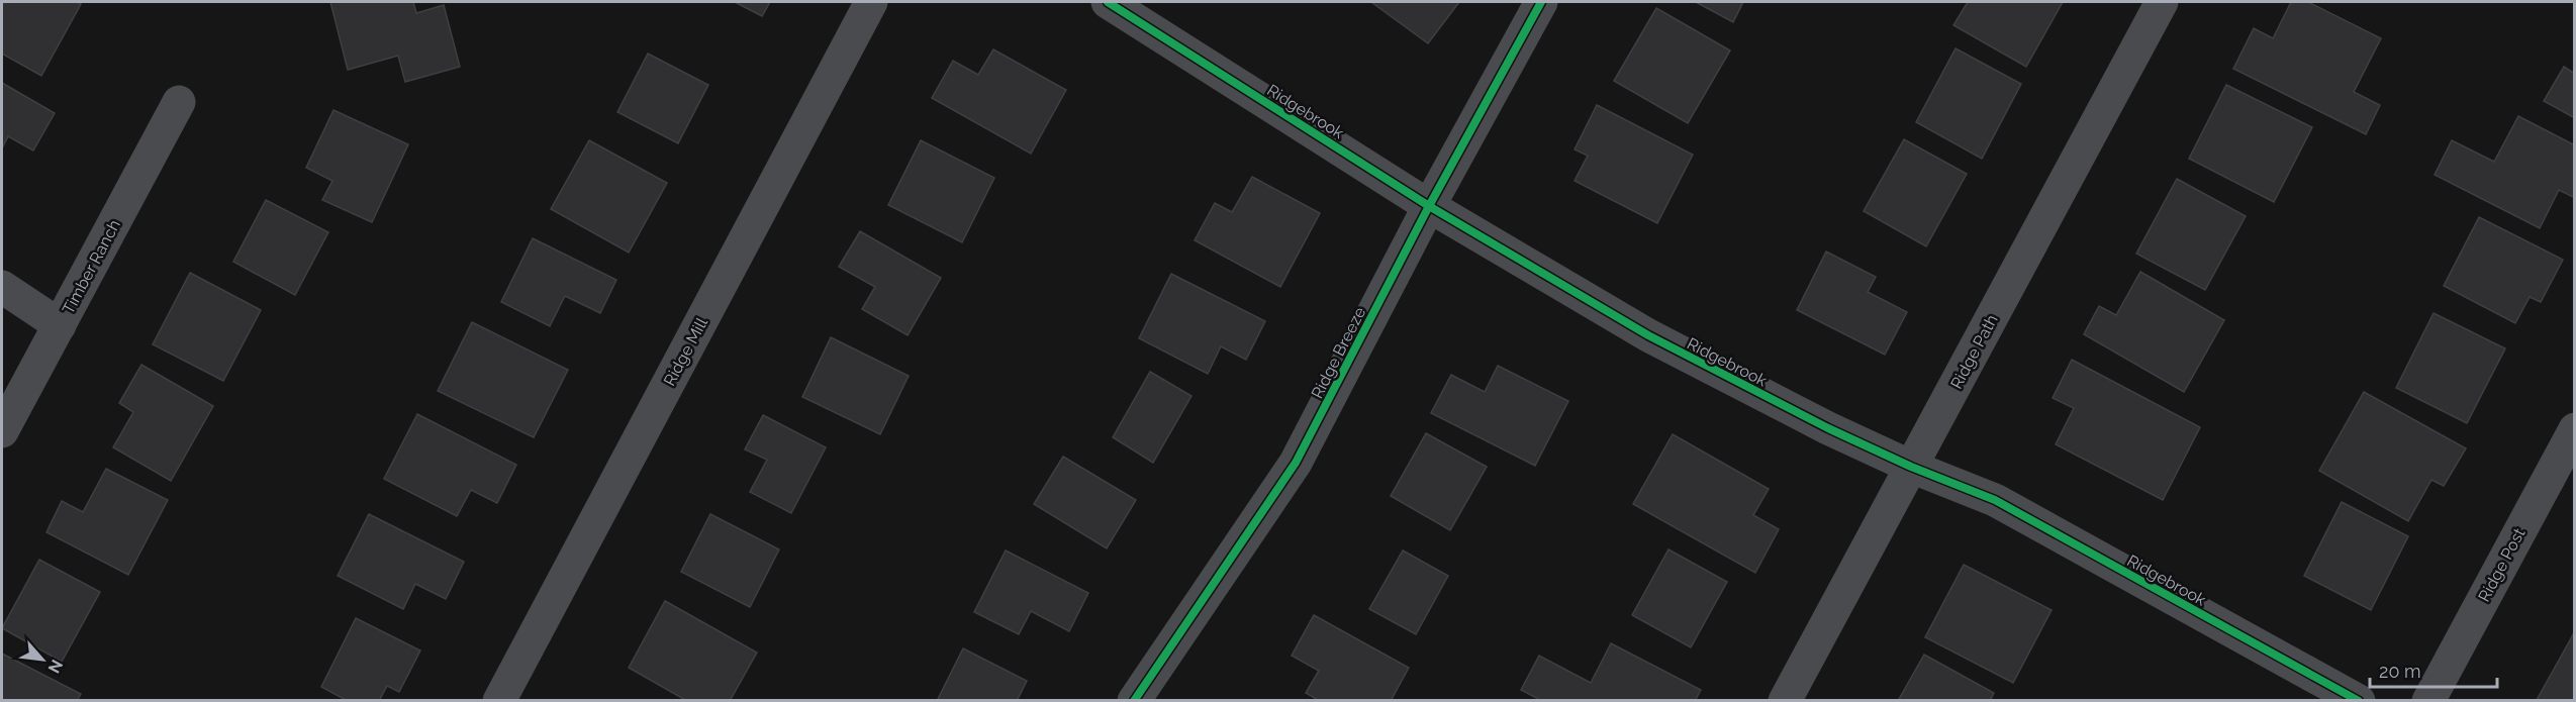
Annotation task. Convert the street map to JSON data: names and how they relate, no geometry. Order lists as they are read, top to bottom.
{
  "streets": {
    "street": [
      "Ridgebrook",
      "Timber Ranch",
      "Ridge Mill",
      "Ridge Path",
      "Ridge Breeze",
      "Ridge Post"
    ]
  },
  "crossings": [
    ["Ridgebrook", "Ridge Path"],
    ["Ridgebrook", "Ridge Breeze"]
  ],
  "scale_bar": "20 m",
  "north": "bottom right"
}
